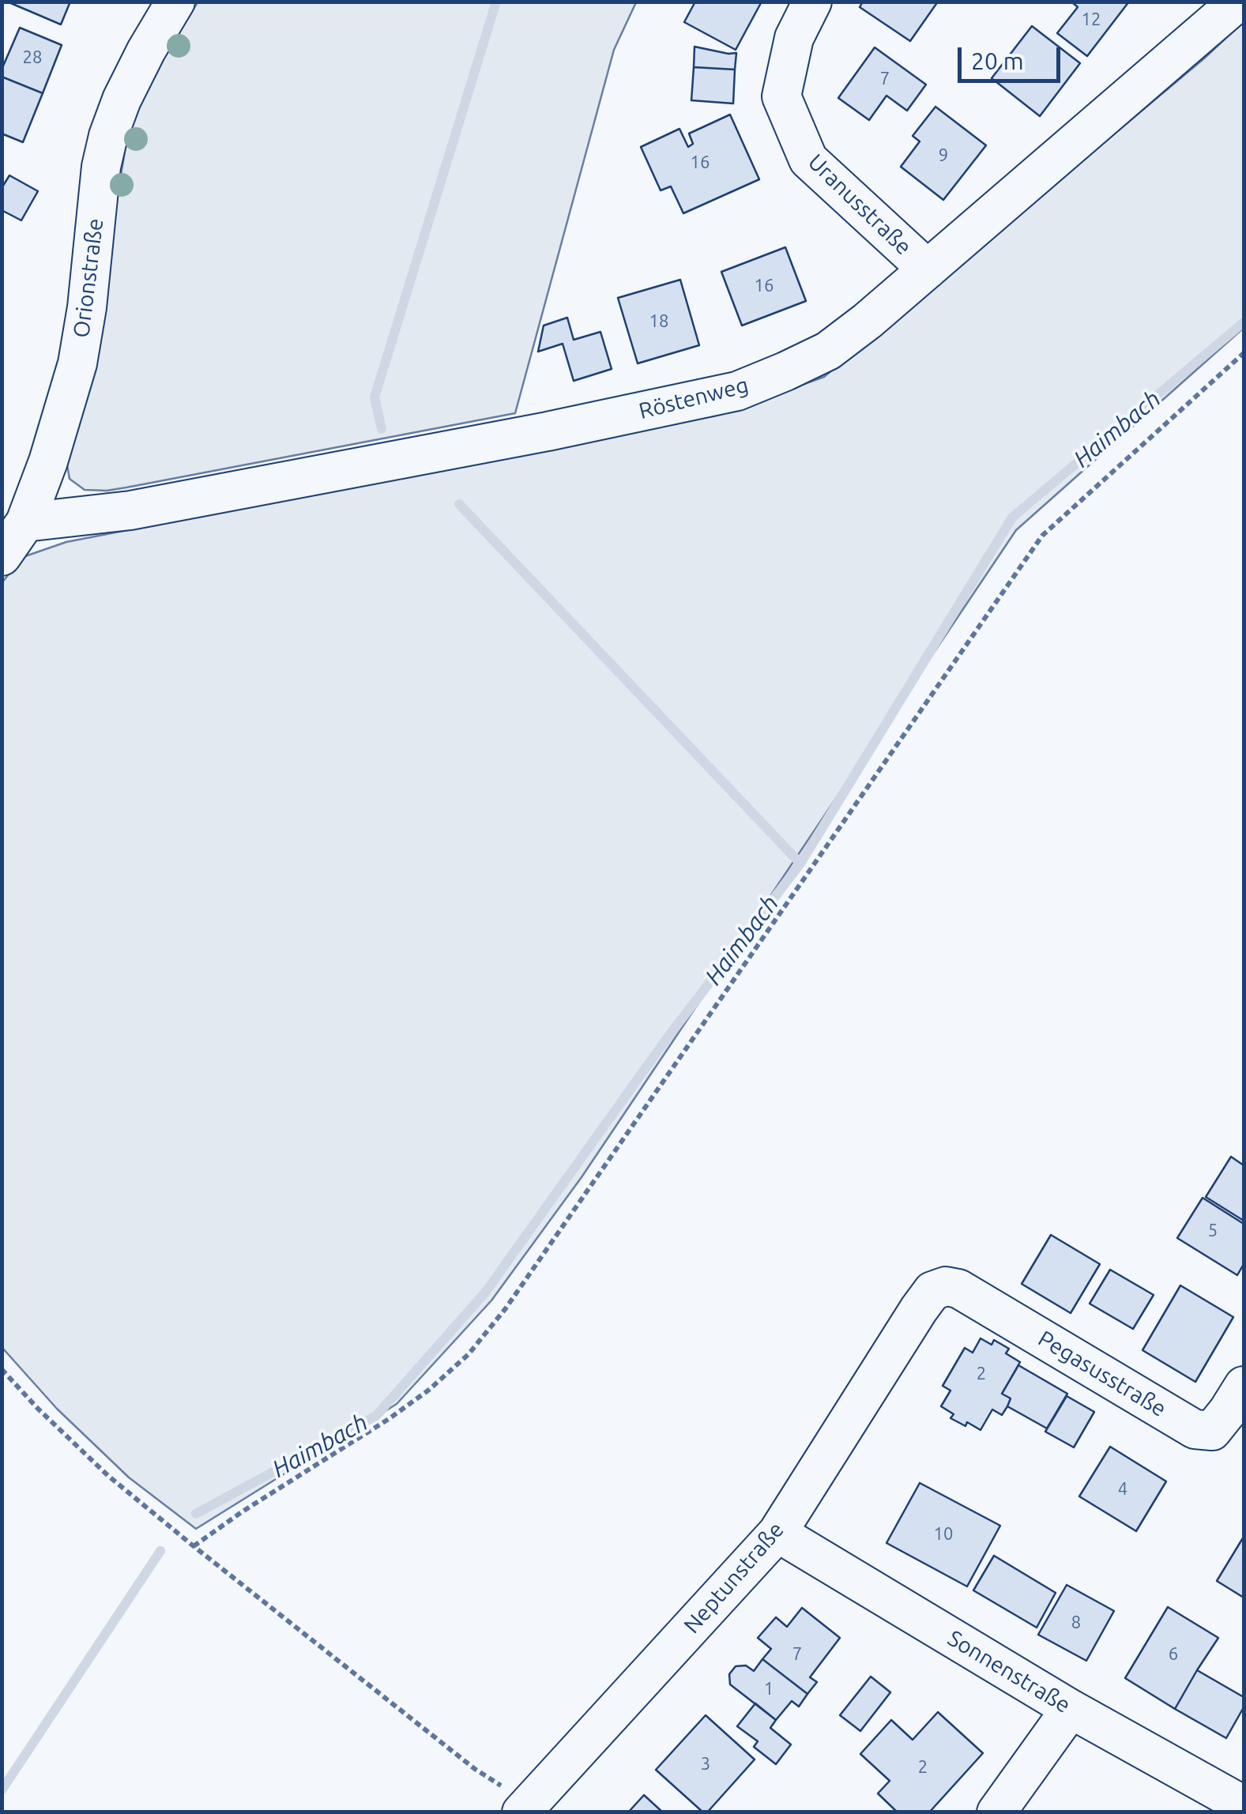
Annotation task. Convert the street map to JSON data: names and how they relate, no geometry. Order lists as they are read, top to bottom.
{
  "streets": {
    "street": [
      "Uranusstraße",
      "Orionstraße",
      "Röstenweg",
      "Pegasusstraße",
      "Neptunstraße",
      "Sonnenstraße"
    ]
  },
  "crossings": [
    ["Uranusstraße", "Röstenweg"],
    ["Orionstraße", "Röstenweg"],
    ["Pegasusstraße", "Neptunstraße"],
    ["Neptunstraße", "Sonnenstraße"]
  ],
  "water": ["Haimbach"],
  "house_numbers": [
    "12",
    "28",
    "7",
    "9",
    "16",
    "16",
    "18",
    "5",
    "2",
    "4",
    "10",
    "8",
    "7",
    "6",
    "1",
    "3",
    "2"
  ],
  "scale_bar": "20 m"
}
